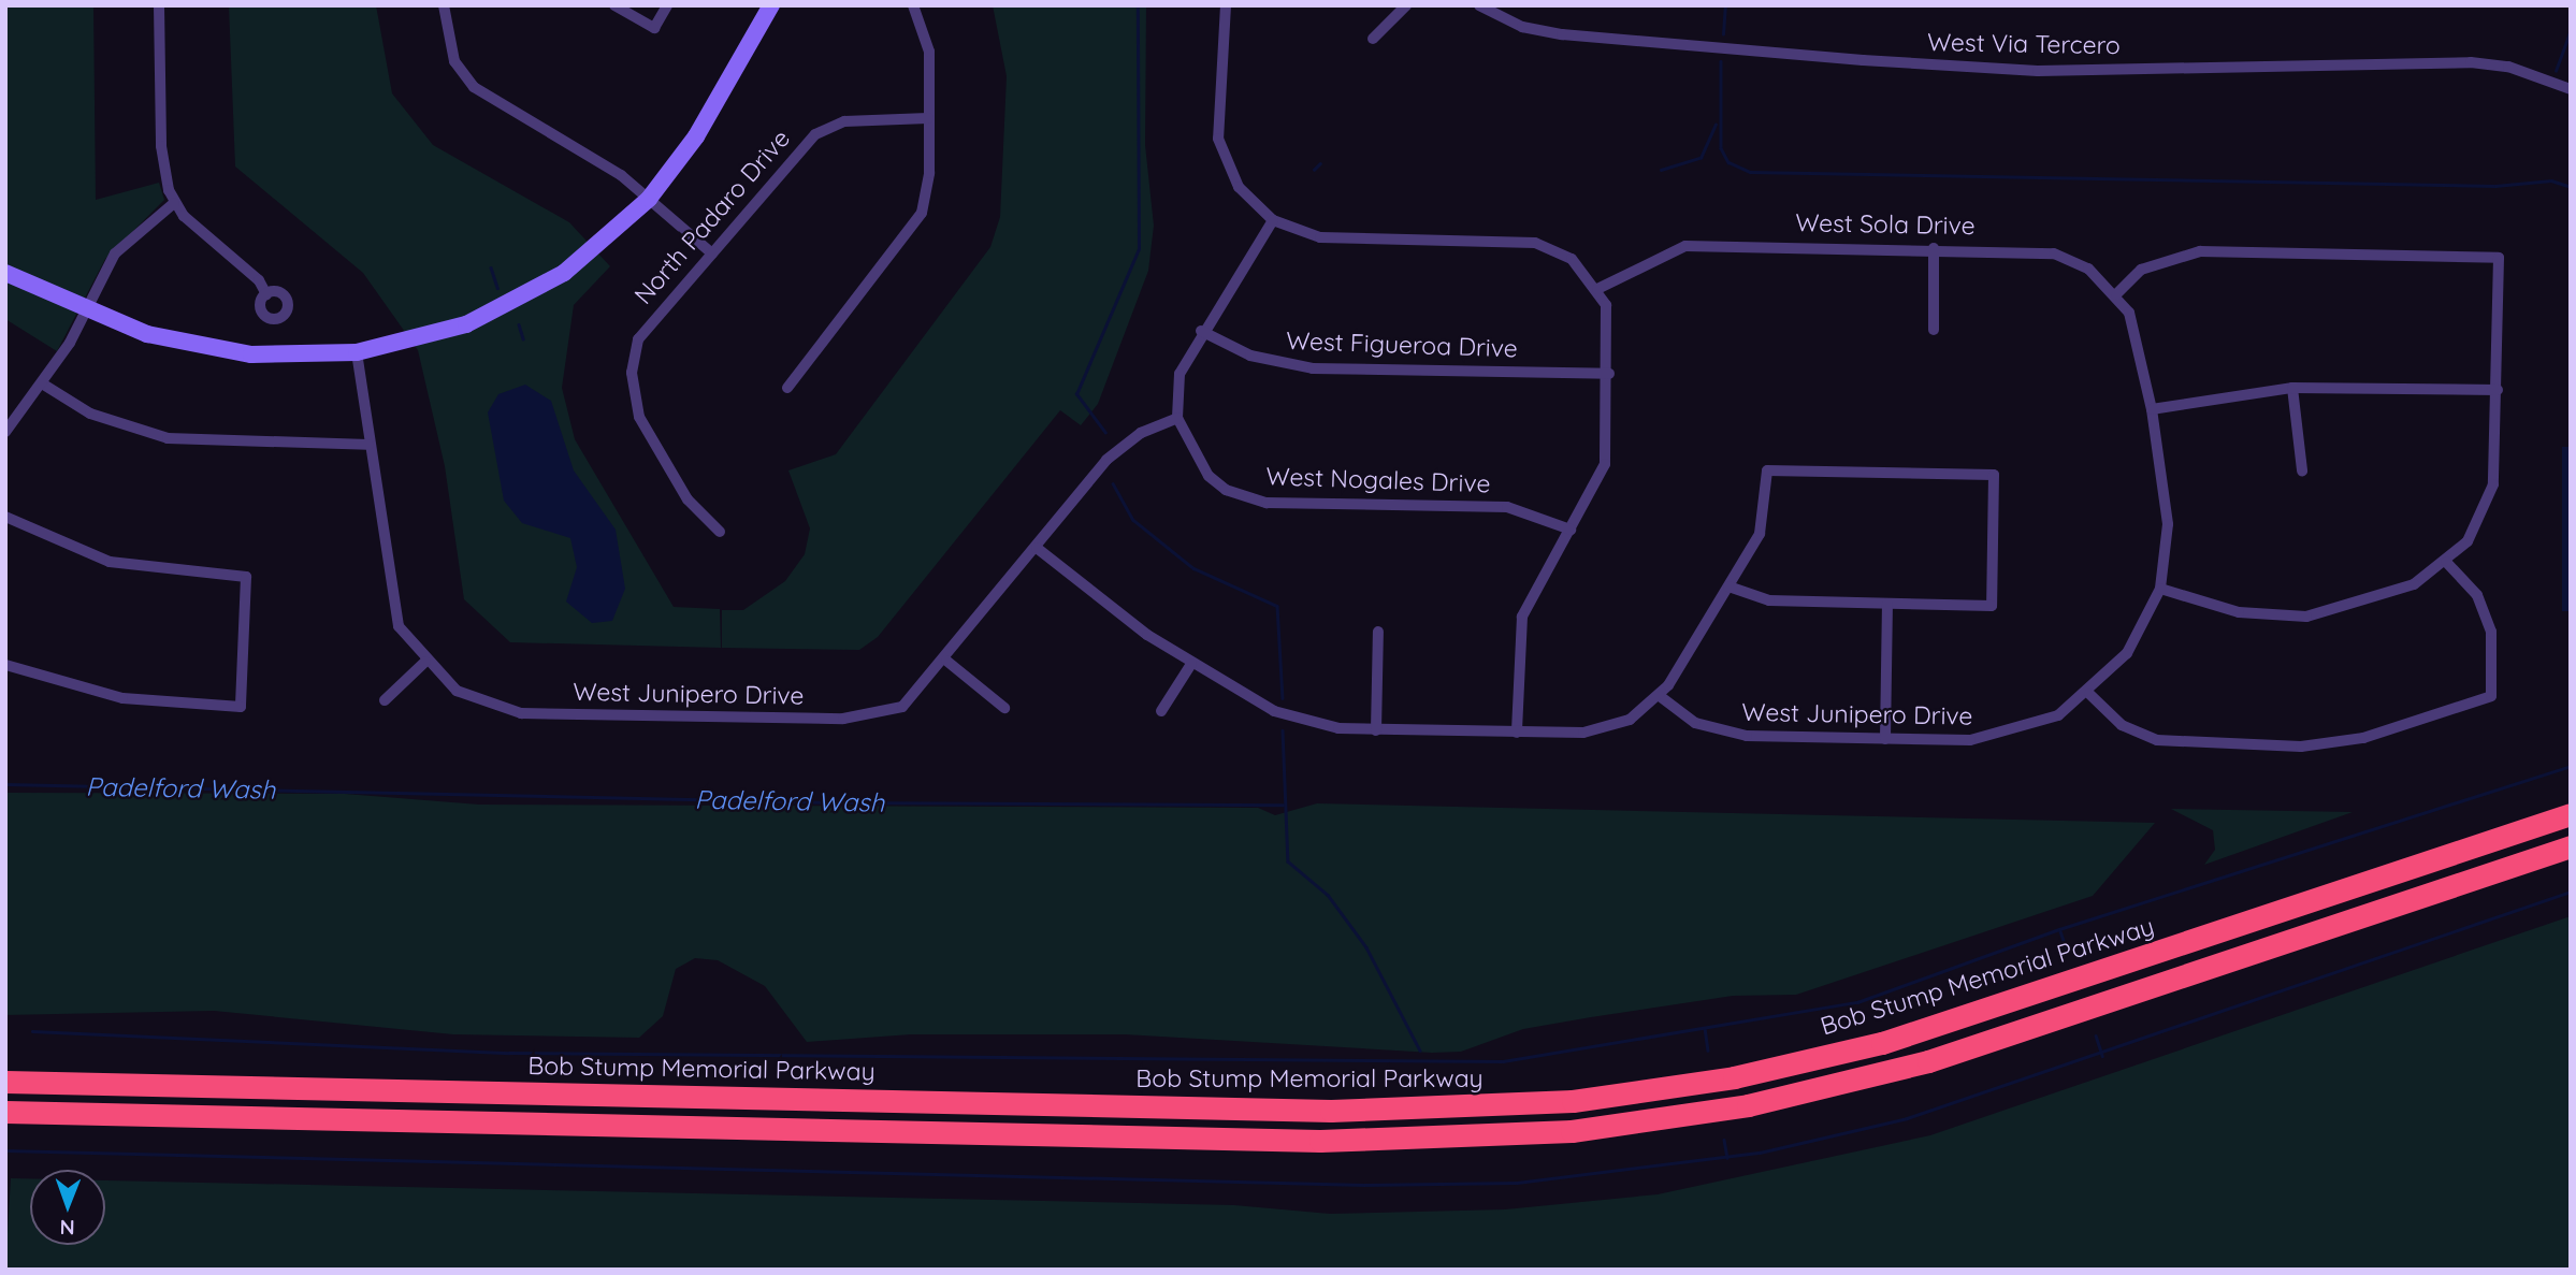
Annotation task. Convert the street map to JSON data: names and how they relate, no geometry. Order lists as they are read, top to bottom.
{
  "streets": {
    "highway": ["Bob Stump Memorial Parkway"],
    "street": [
      "West Via Tercero",
      "North Padaro Drive",
      "West Sola Drive",
      "West Figueroa Drive",
      "West Nogales Drive",
      "West Junipero Drive"
    ]
  },
  "crossings": [
    ["West Sola Drive", "West Junipero Drive"],
    ["West Nogales Drive", "West Junipero Drive"]
  ],
  "water": ["Padelford Wash"],
  "north": "bottom"
}
